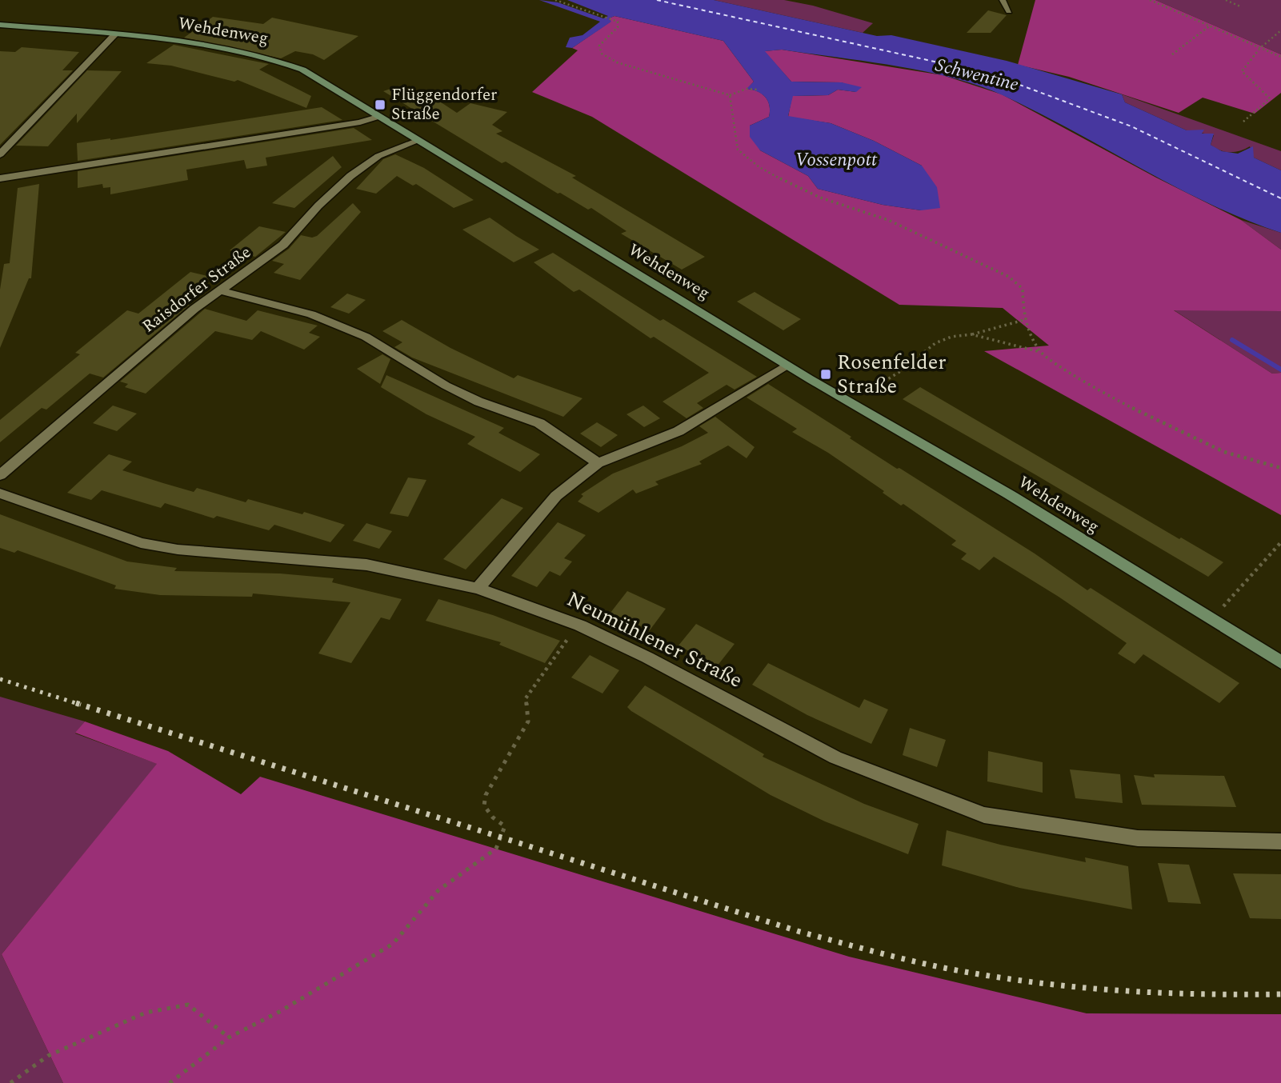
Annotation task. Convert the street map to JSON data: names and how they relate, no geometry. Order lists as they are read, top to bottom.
{
  "streets": {
    "main road": ["Wehdenweg"],
    "street": ["Raisdorfer Straße", "Neumühlener Straße"]
  },
  "crossings": [
    ["Wehdenweg", "Raisdorfer Straße"]
  ],
  "water": ["Schwentine", "Vossenpott"],
  "places": {
    "transit": ["Flüggendorfer Straße", "Rosenfelder Straße"]
  }
}
